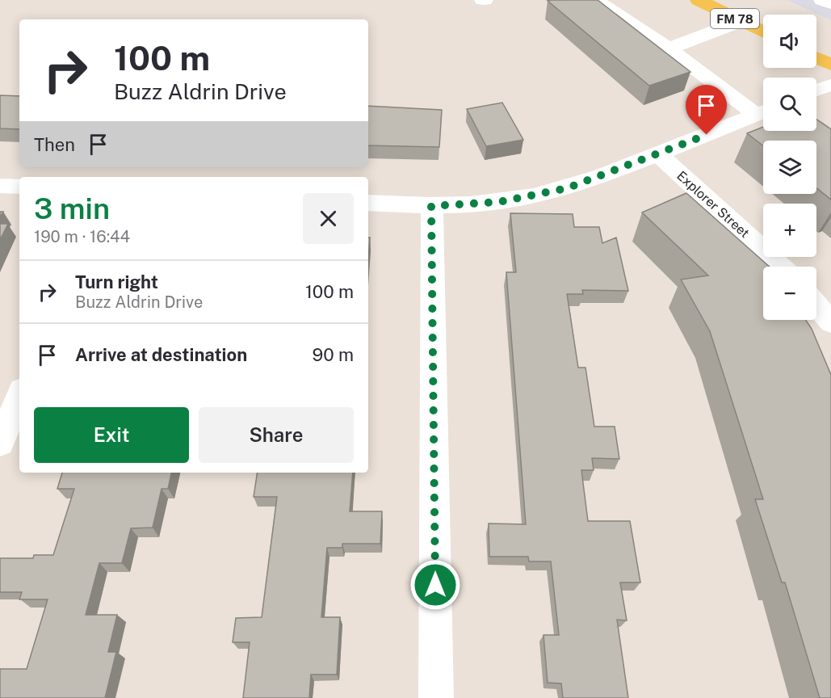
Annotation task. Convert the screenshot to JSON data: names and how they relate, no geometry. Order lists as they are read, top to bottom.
{
  "streets": {
    "main road": ["FM 78"],
    "street": ["Explorer Street"]
  },
  "page": {
    "map_buttons": ["+", "−"],
    "turn": ["100 m", "Buzz Aldrin Drive"],
    "then": "Then",
    "heading": ["3 min", "190 m · 16:44"],
    "list": [
      {
        "name": "Turn right",
        "note": "Buzz Aldrin Drive",
        "value": "100 m"
      },
      {
        "name": "Arrive at destination",
        "value": "90 m"
      }
    ],
    "buttons": ["Exit", "Share"]
  }
}
